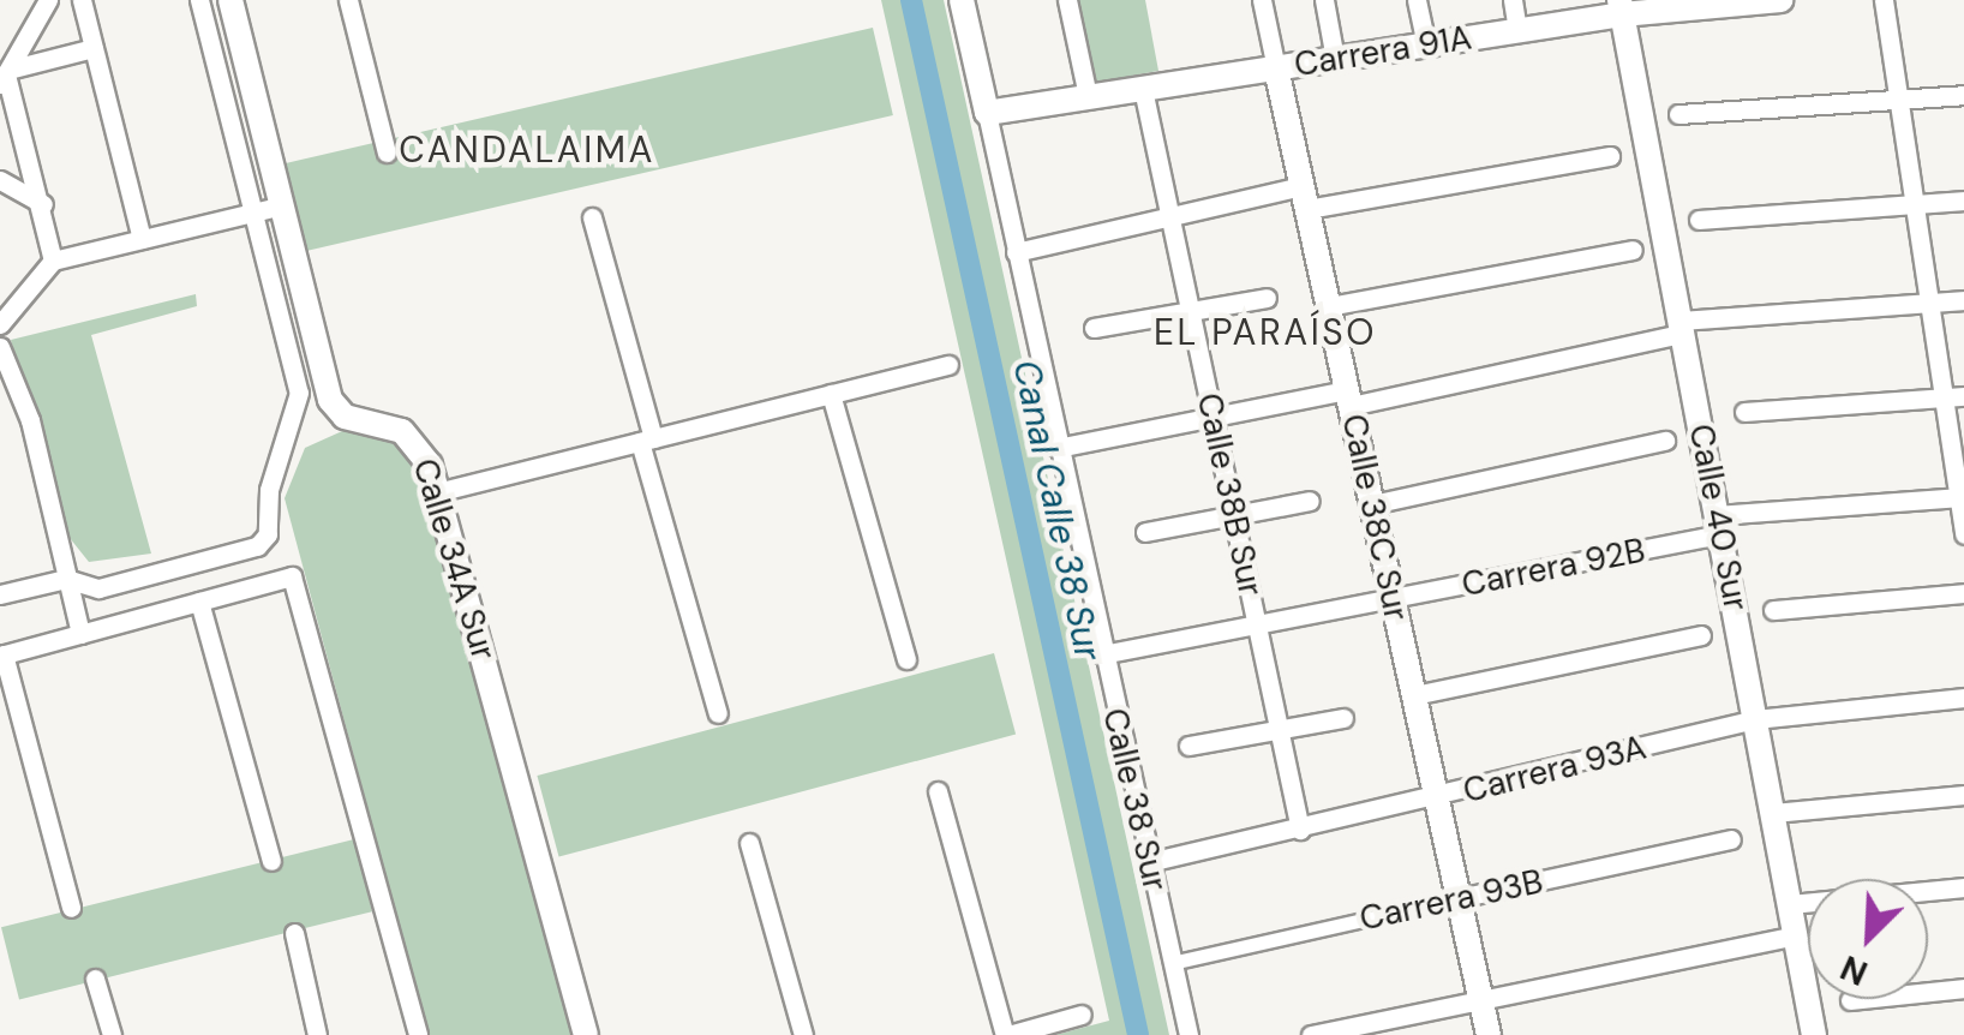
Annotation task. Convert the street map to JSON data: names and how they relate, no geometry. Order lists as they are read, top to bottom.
{
  "streets": {
    "street": [
      "Carrera 91A",
      "Calle 38B Sur",
      "Calle 38C Sur",
      "Calle 40 Sur",
      "Calle 34A Sur",
      "Carrera 92B",
      "Carrera 93A",
      "Calle 38 Sur",
      "Carrera 93B"
    ]
  },
  "crossings": [
    ["Carrera 91A", "Calle 38B Sur"],
    ["Carrera 91A", "Calle 38C Sur"],
    ["Carrera 91A", "Calle 40 Sur"],
    ["Carrera 91A", "Calle 38 Sur"],
    ["Calle 38B Sur", "Carrera 92B"],
    ["Calle 38B Sur", "Carrera 93A"],
    ["Calle 38C Sur", "Carrera 92B"],
    ["Calle 38C Sur", "Carrera 93A"],
    ["Calle 38C Sur", "Carrera 93B"],
    ["Calle 40 Sur", "Carrera 92B"],
    ["Calle 40 Sur", "Carrera 93A"],
    ["Carrera 92B", "Calle 38 Sur"],
    ["Carrera 93A", "Calle 38 Sur"],
    ["Calle 38 Sur", "Carrera 93B"]
  ],
  "districts": ["CANDALAIMA", "EL PARAÍSO"],
  "water": ["Canal Calle 38 Sur"],
  "north": "bottom left"
}
